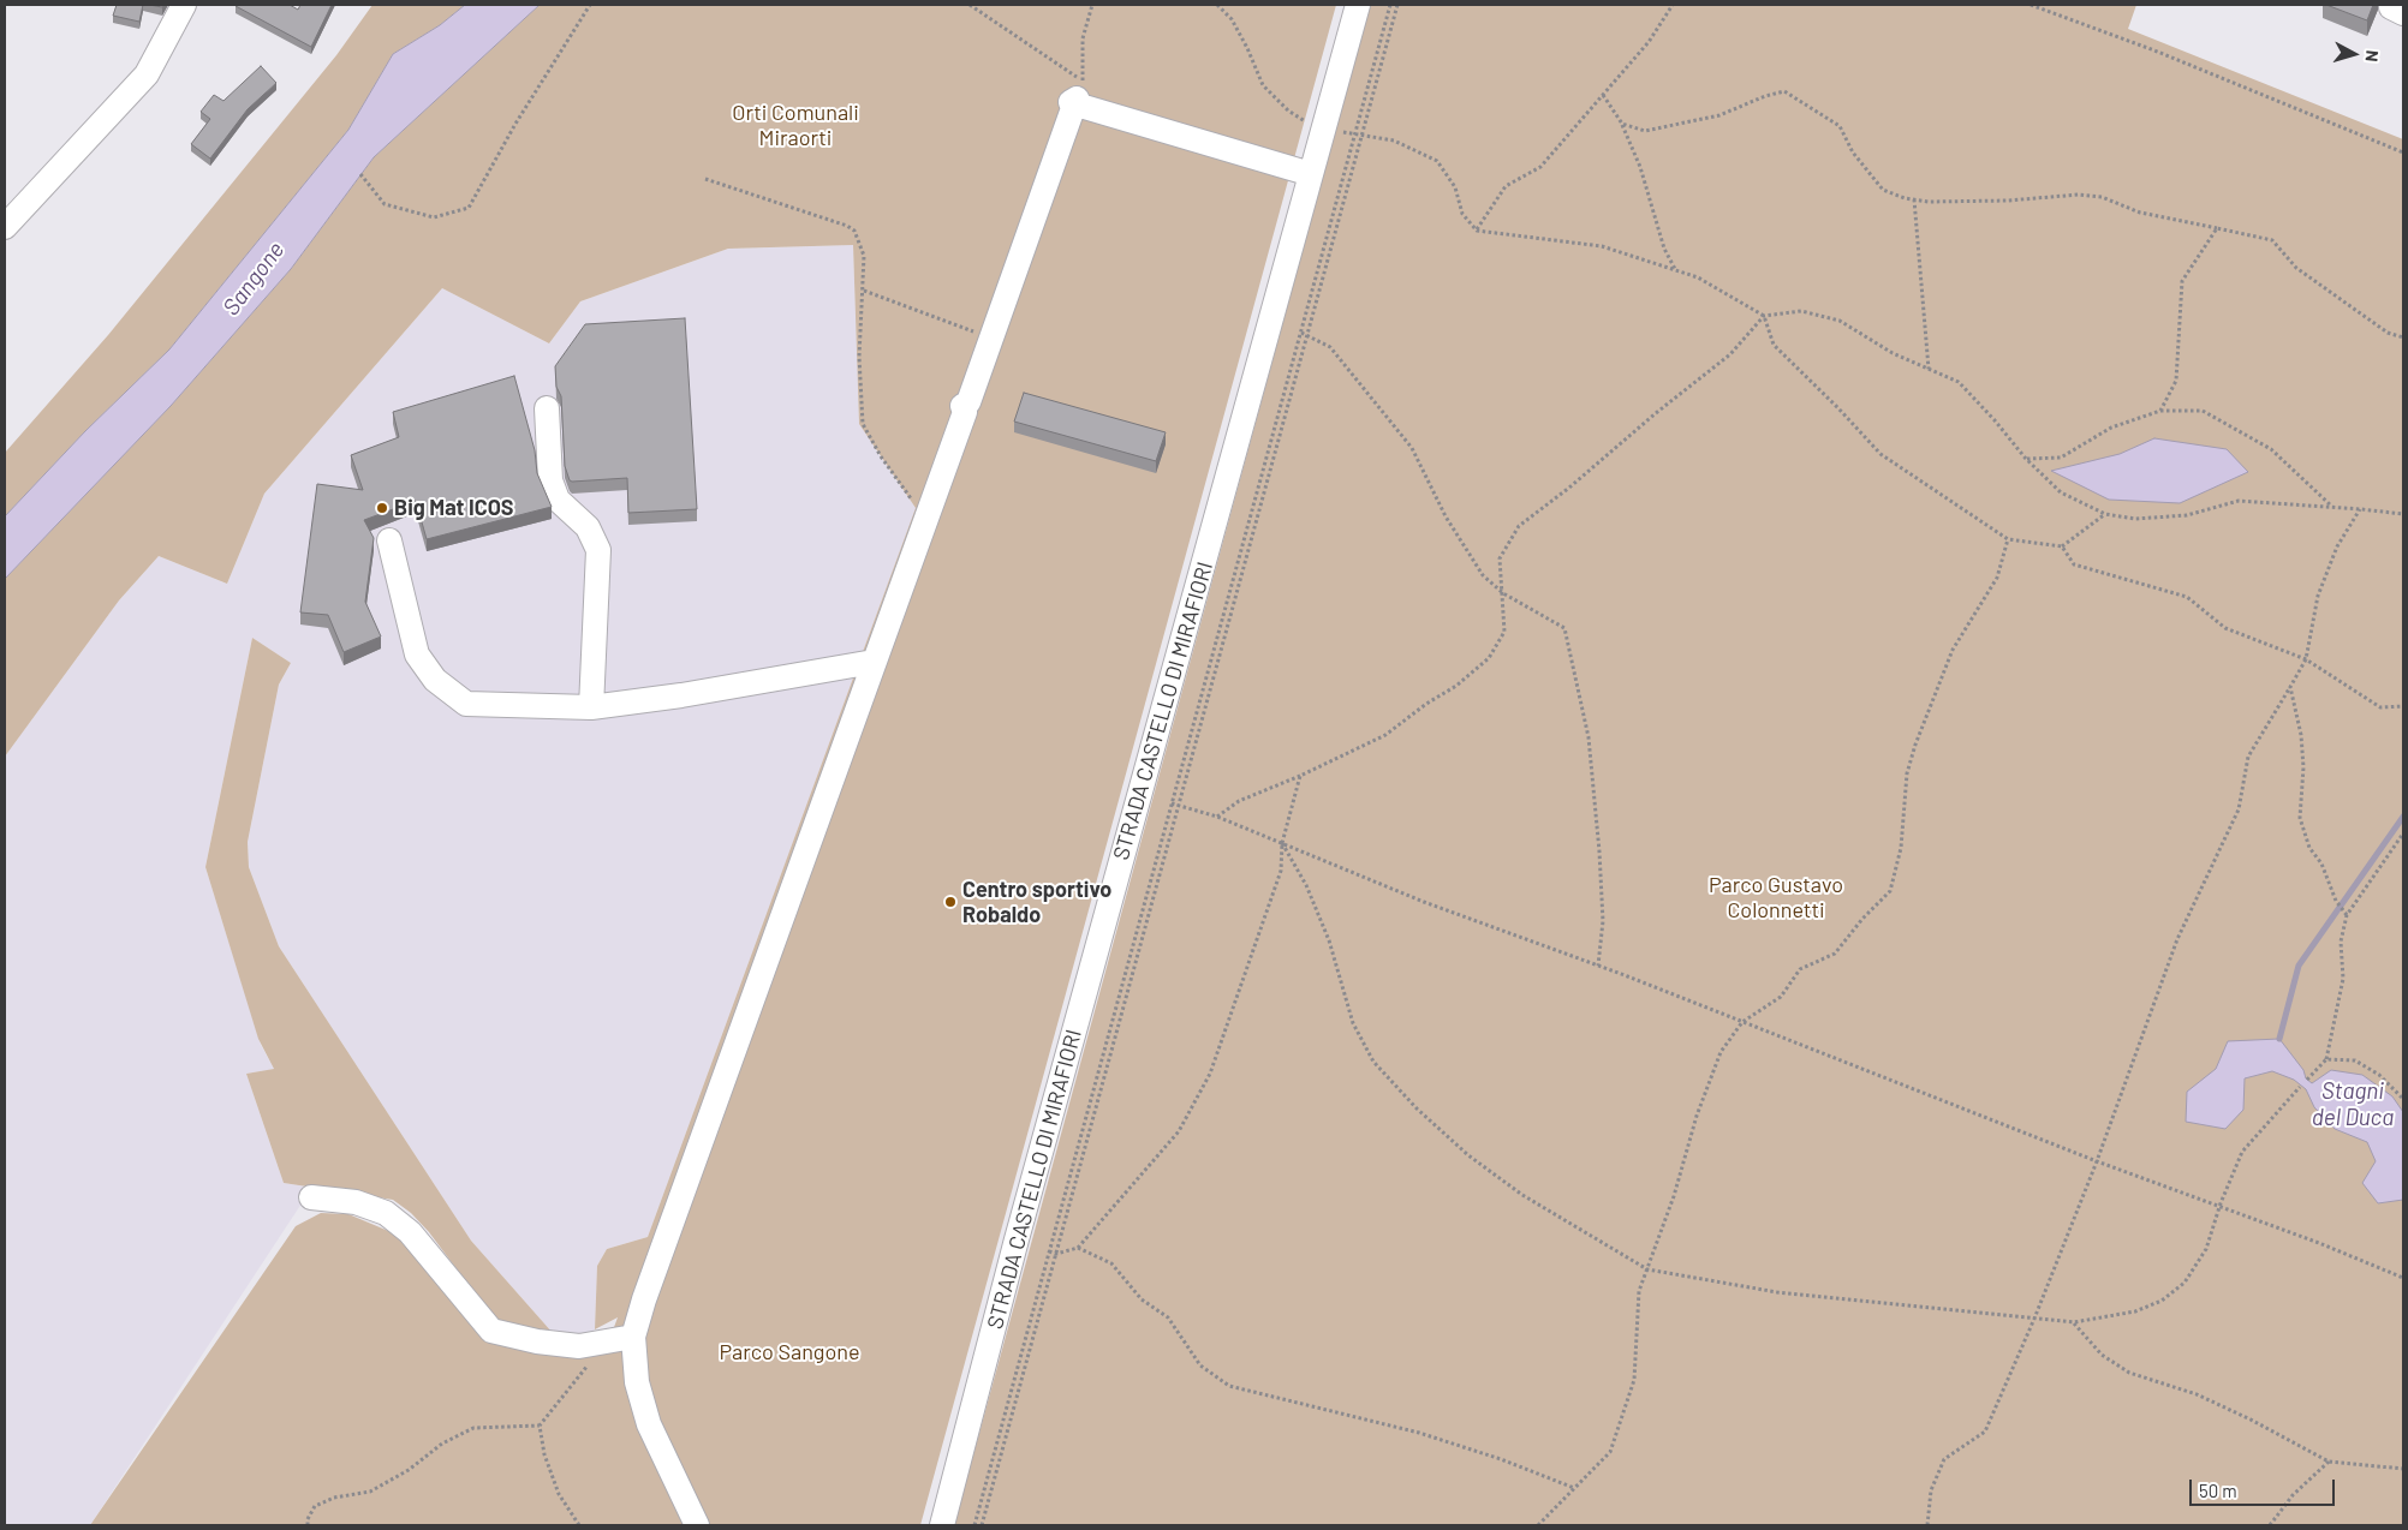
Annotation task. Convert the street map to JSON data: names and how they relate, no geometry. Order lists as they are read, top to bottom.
{
  "streets": {
    "street": ["STRADA CASTELLO DI MIRAFIORI"]
  },
  "water": ["Sangone", "Stagni del Duca"],
  "parks": ["Orti Comunali Miraorti", "Parco Gustavo Colonnetti", "Parco Sangone"],
  "places": ["Big Mat ICOS", "Centro sportivo Robaldo"],
  "scale_bar": "50 m",
  "north": "right"
}
